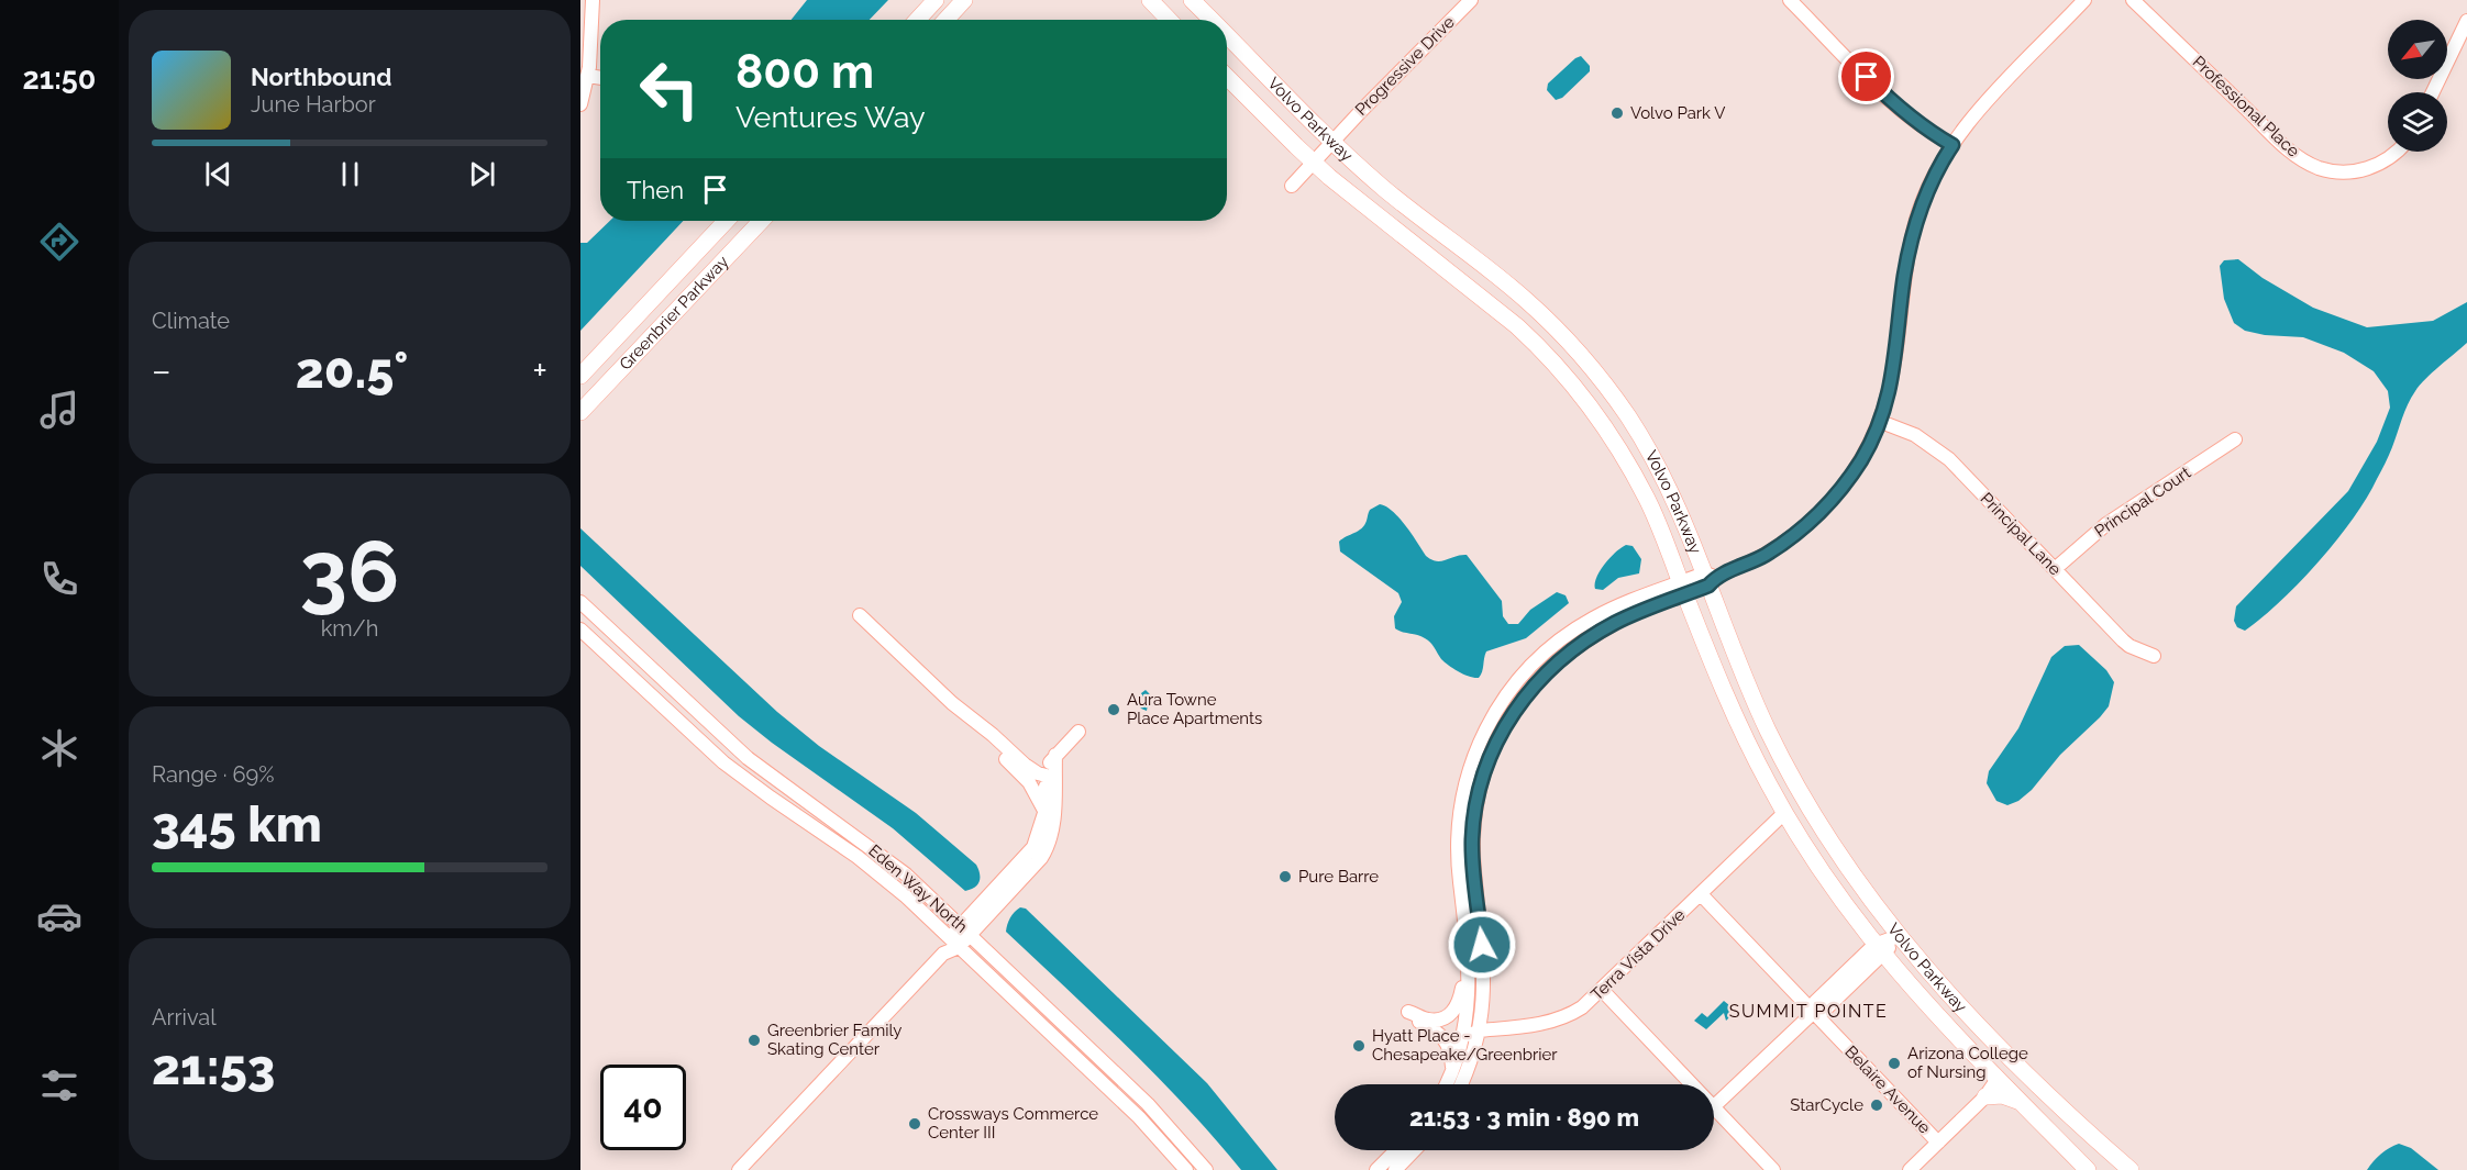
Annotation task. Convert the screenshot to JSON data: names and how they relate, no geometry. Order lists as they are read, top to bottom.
{
  "streets": {
    "main road": ["Volvo Parkway", "Greenbrier Parkway"],
    "street": [
      "Progressive Drive",
      "Professional Place",
      "Principal Court",
      "Principal Lane",
      "Eden Way North",
      "Terra Vista Drive",
      "Belaire Avenue"
    ]
  },
  "crossings": [
    ["Progressive Drive", "Volvo Parkway"],
    ["Volvo Parkway", "Terra Vista Drive"],
    ["Principal Court", "Principal Lane"],
    ["Terra Vista Drive", "Belaire Avenue"]
  ],
  "districts": ["SUMMIT POINTE"],
  "places": [
    "Volvo Park V",
    "Aura Towne Place Apartments",
    "Pure Barre",
    "Greenbrier Family Skating Center",
    "Hyatt Place - Chesapeake/Greenbrier",
    "Arizona College of Nursing",
    "StarCycle",
    "Crossways Commerce Center III"
  ],
  "north": "bottom left",
  "page": {
    "tabs": "21:50",
    "turn": ["800 m", "Ventures Way"],
    "song": ["Northbound", "June Harbor"],
    "then": "Then",
    "tile": [
      "Climate",
      ["36", "km/h"],
      ["Range · 69%", "345 km"],
      ["Arrival", "21:53"]
    ],
    "heat": ["−", "20.5°", "+"],
    "limit": "40",
    "trip": "21:53 · 3 min · 890 m"
  }
}
